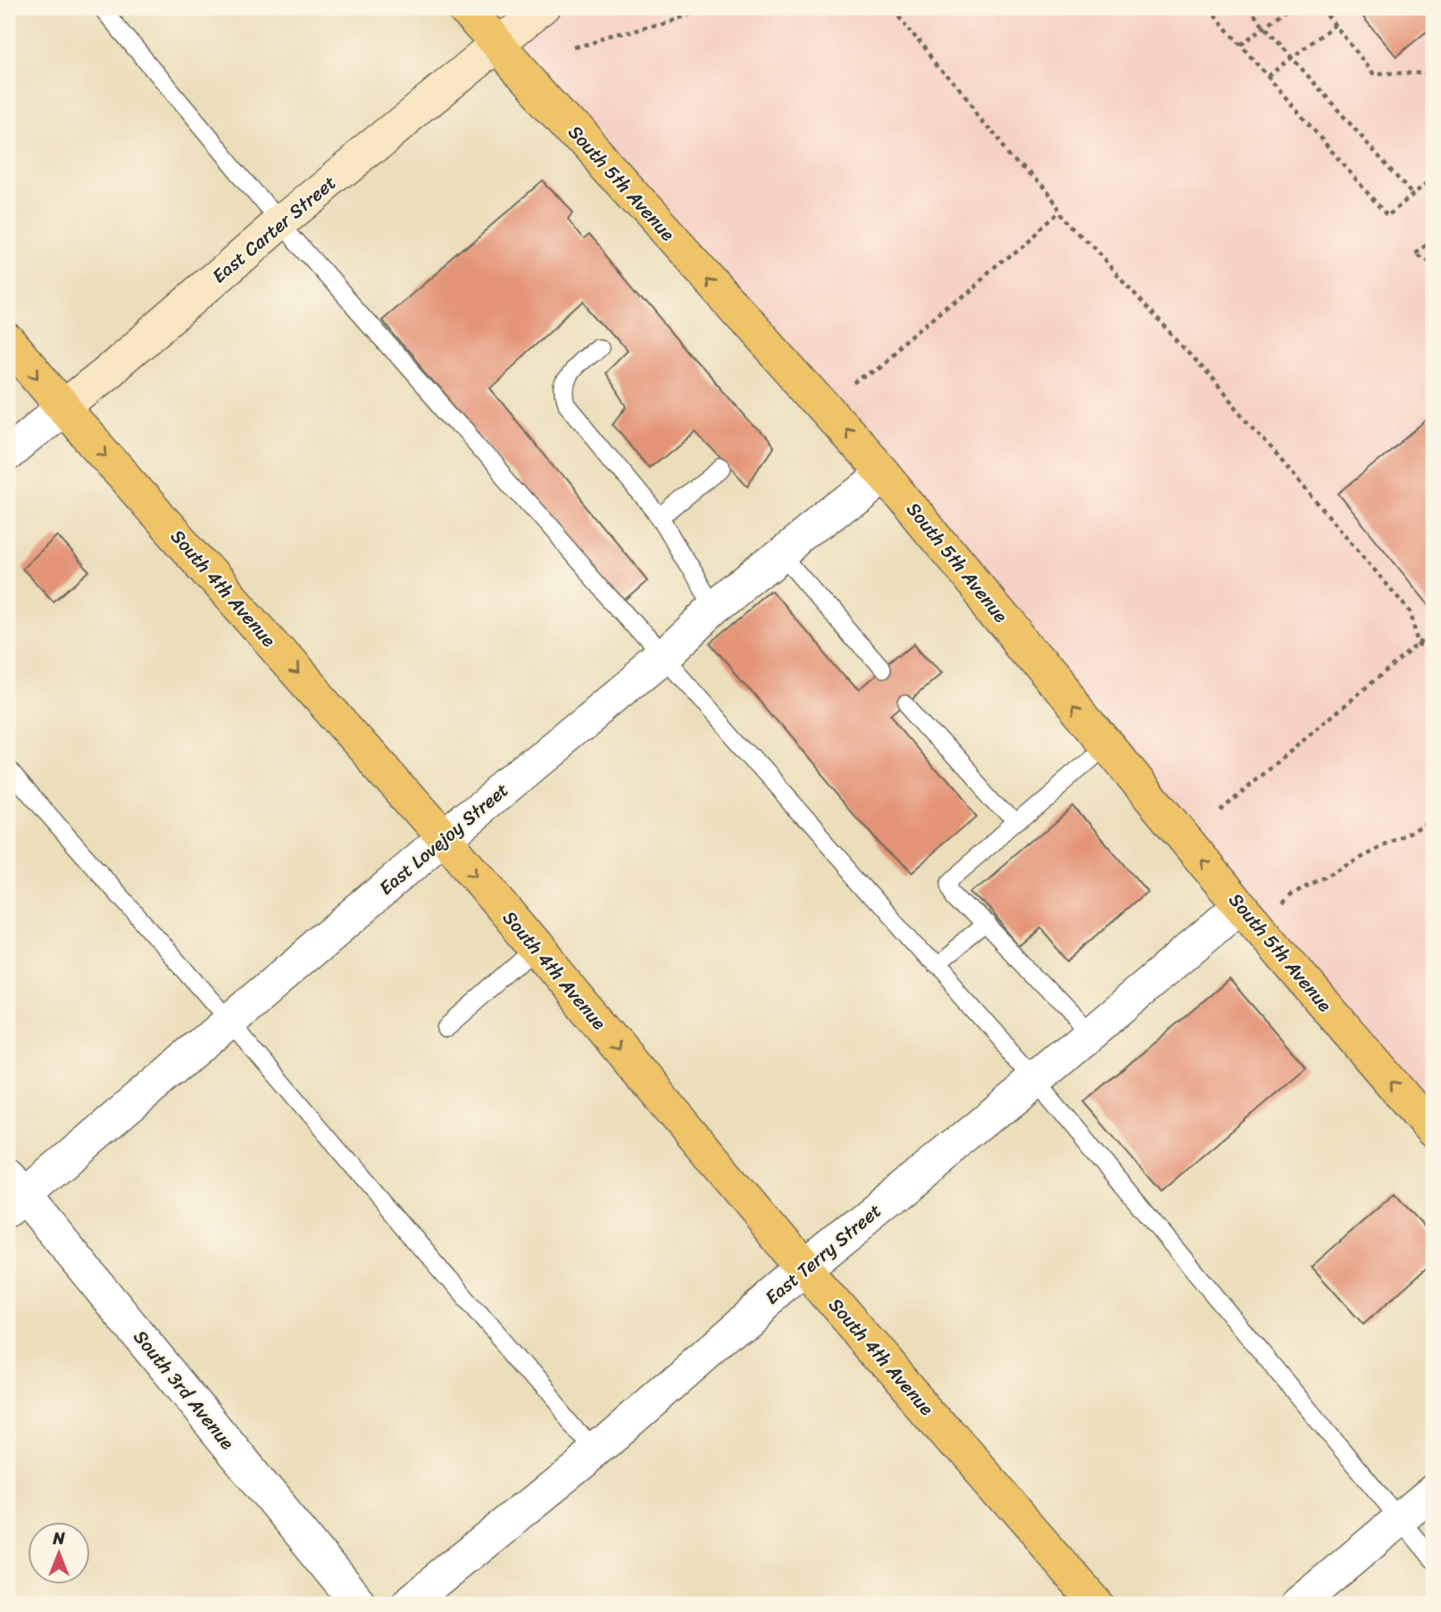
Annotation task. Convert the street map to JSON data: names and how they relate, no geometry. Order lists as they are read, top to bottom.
{
  "streets": {
    "main road": ["South 5th Avenue", "South 4th Avenue"],
    "street": [
      "East Carter Street",
      "East Lovejoy Street",
      "East Terry Street",
      "South 3rd Avenue"
    ]
  },
  "crossings": [
    ["South 5th Avenue", "East Carter Street"],
    ["South 5th Avenue", "East Lovejoy Street"],
    ["South 5th Avenue", "East Terry Street"],
    ["East Carter Street", "South 4th Avenue"],
    ["South 4th Avenue", "East Lovejoy Street"],
    ["South 4th Avenue", "East Terry Street"],
    ["East Lovejoy Street", "South 3rd Avenue"]
  ],
  "one_way": ["South 5th Avenue", "South 4th Avenue"],
  "north": "top"
}
